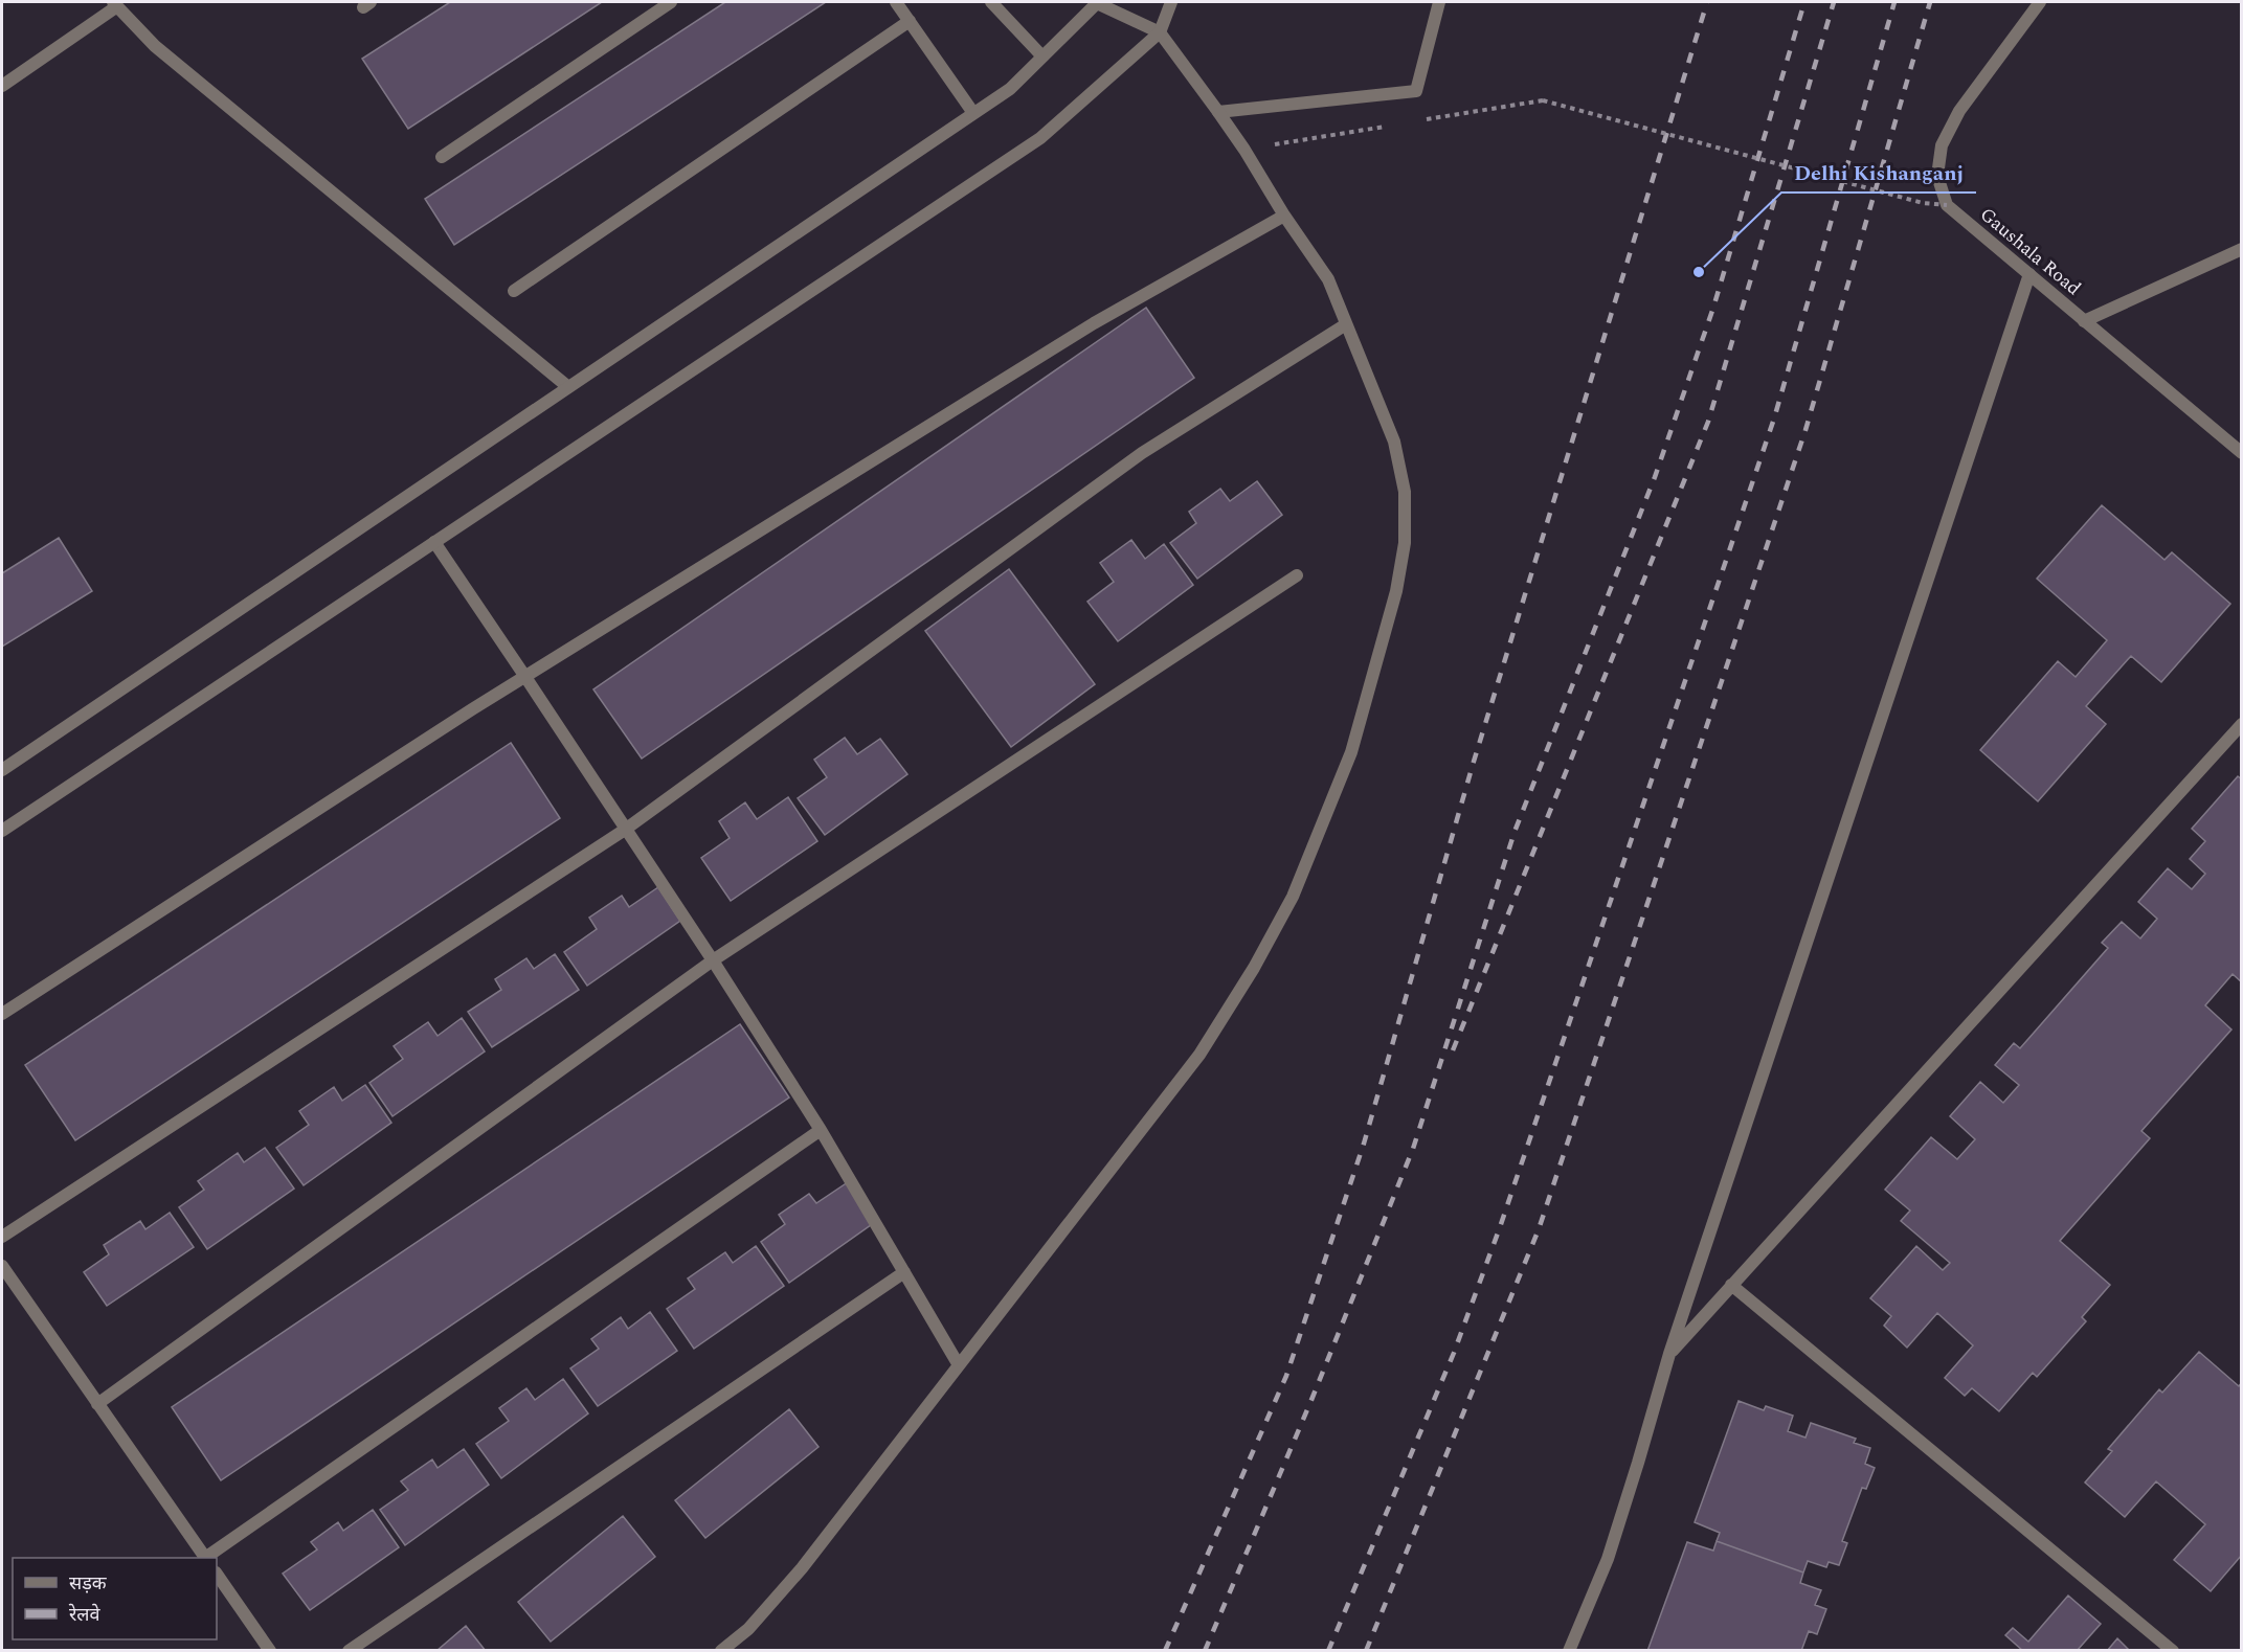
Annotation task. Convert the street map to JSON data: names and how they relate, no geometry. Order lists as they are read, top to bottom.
{
  "streets": {
    "street": ["Gaushala Road"]
  },
  "places": ["Delhi Kishanganj"],
  "legend": ["सड़क", "रेलवे"]
}
